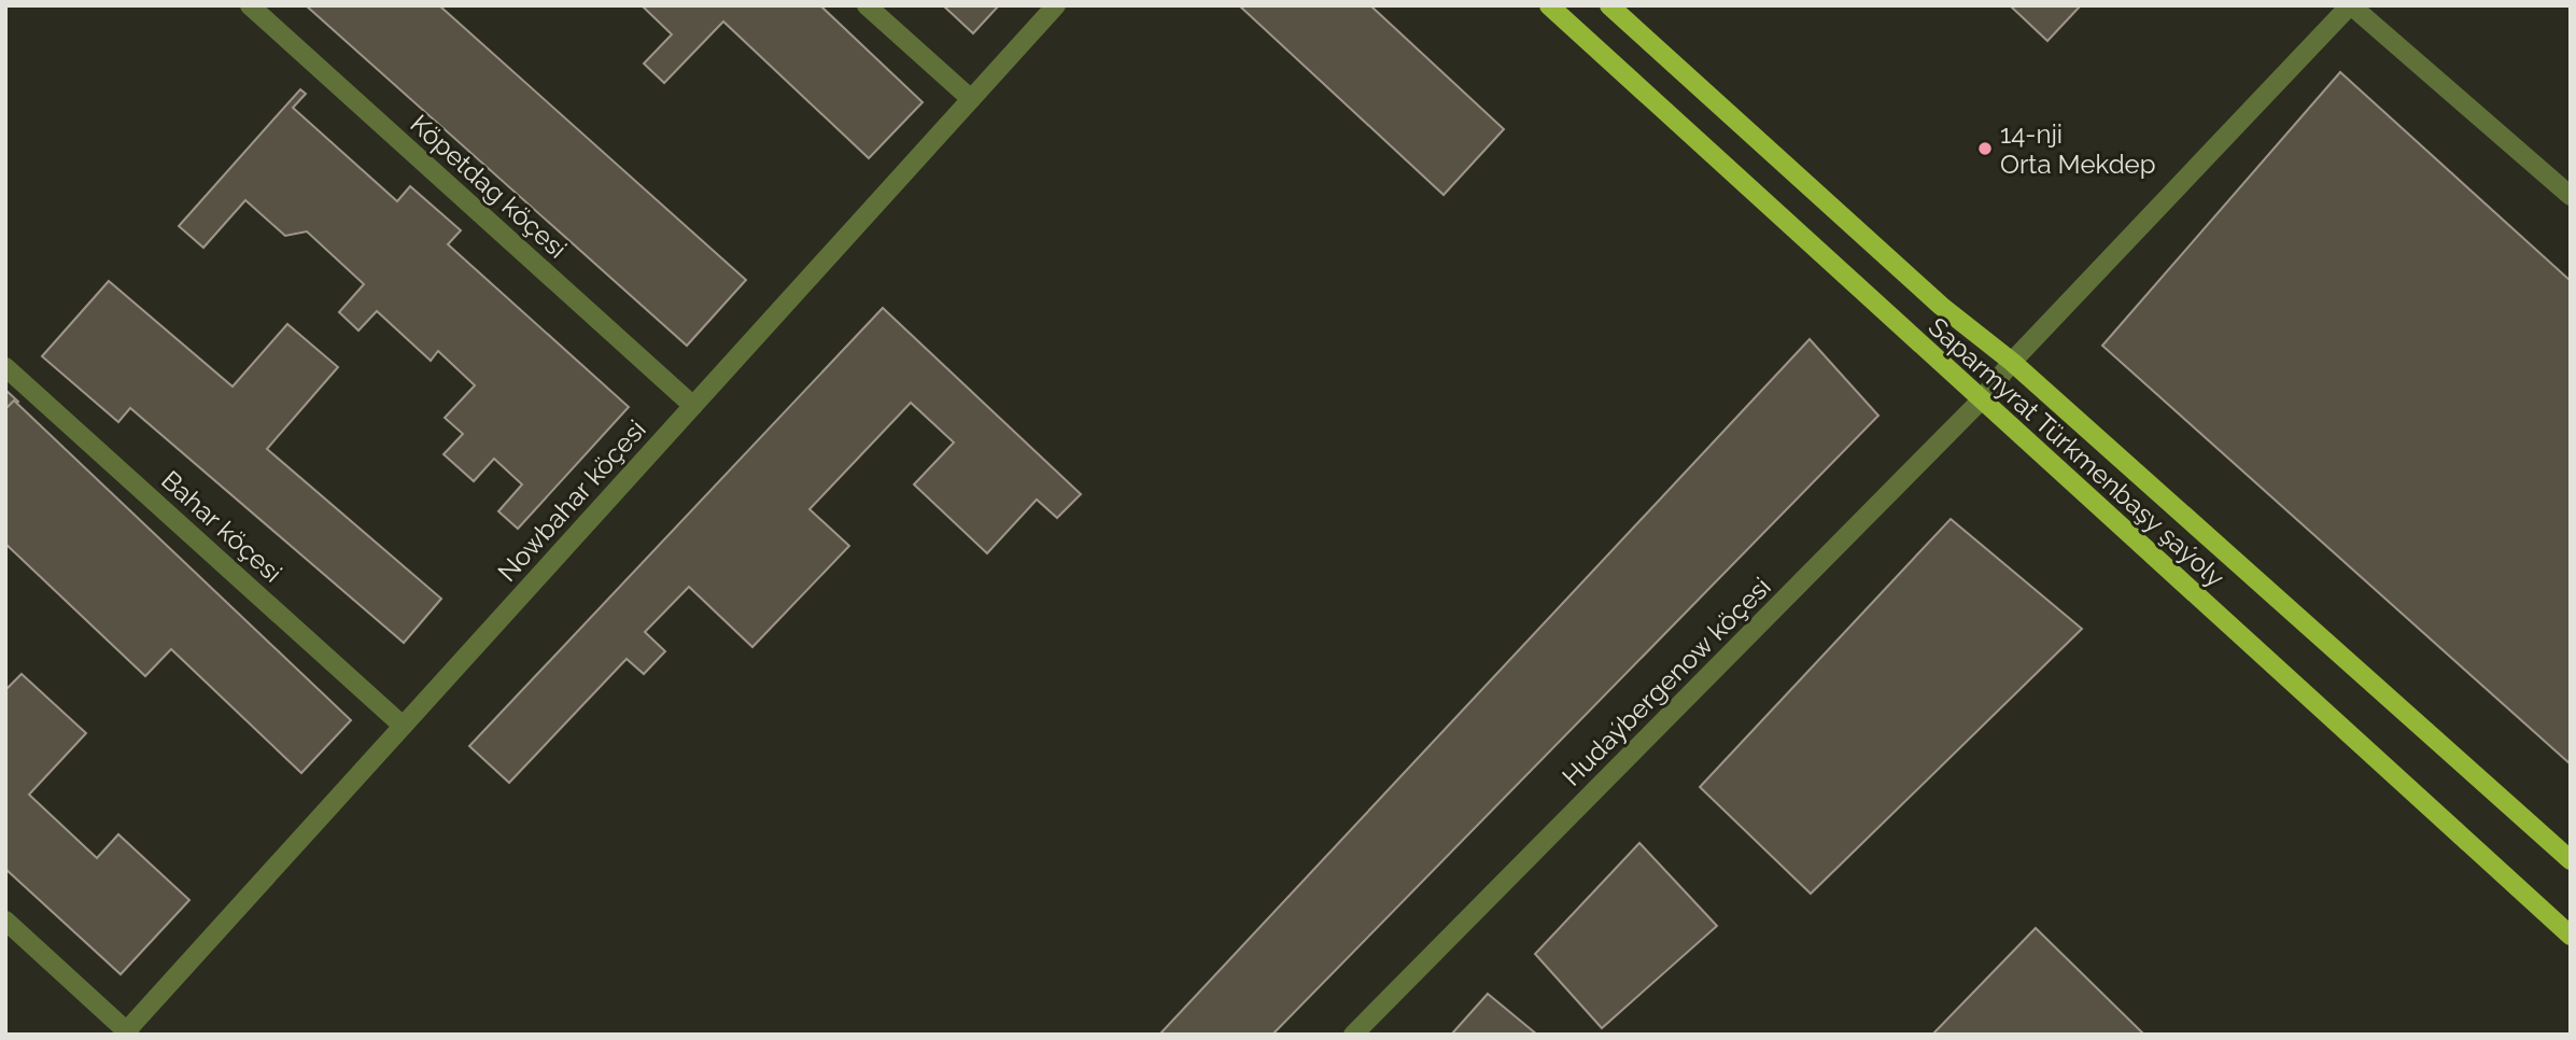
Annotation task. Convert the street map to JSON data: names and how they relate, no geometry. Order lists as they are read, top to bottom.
{
  "streets": {
    "main road": ["Saparmyrat Türkmenbaşy şaýoly"],
    "street": [
      "Köpetdag köçesi",
      "Nowbahar köçesi",
      "Bahar köçesi",
      "Hudaýbergenow köçesi"
    ]
  },
  "crossings": [
    ["Köpetdag köçesi", "Nowbahar köçesi"],
    ["Saparmyrat Türkmenbaşy şaýoly", "Hudaýbergenow köçesi"],
    ["Nowbahar köçesi", "Bahar köçesi"]
  ],
  "places": ["14-nji Orta Mekdep"]
}
